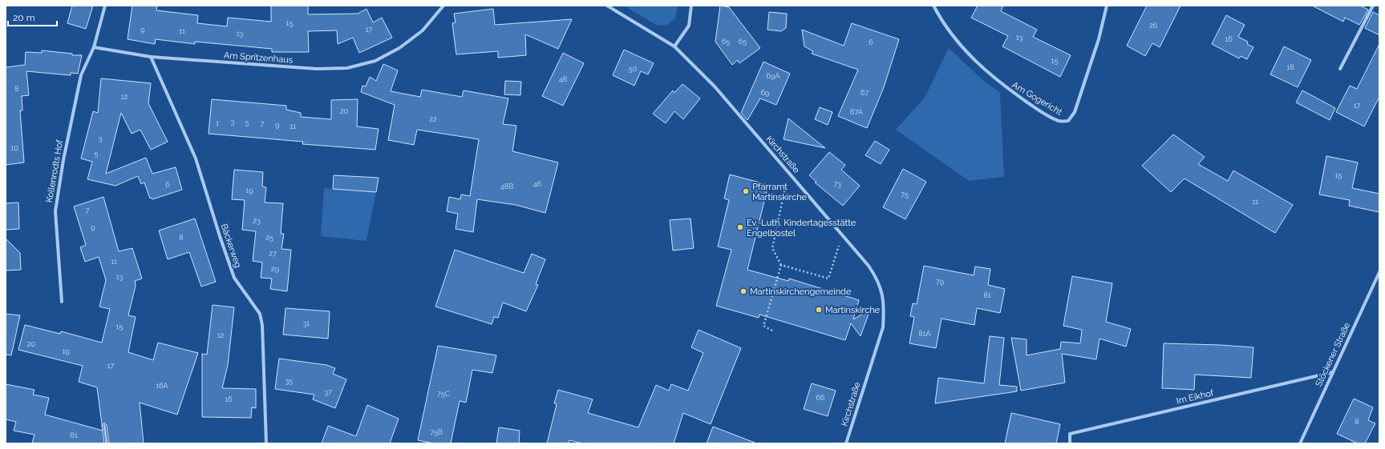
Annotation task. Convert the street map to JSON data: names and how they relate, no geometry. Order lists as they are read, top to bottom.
{
  "streets": {
    "street": [
      "Am Spritzenhaus",
      "Am Gogericht",
      "Kirchstraße",
      "Kollenrodts Hof",
      "Bäckerweg",
      "Stöckener Straße",
      "Im Eikhof"
    ]
  },
  "crossings": [
    ["Am Spritzenhaus", "Kollenrodts Hof"],
    ["Am Spritzenhaus", "Bäckerweg"],
    ["Stöckener Straße", "Im Eikhof"]
  ],
  "places": [
    "Pfarramt Martinskirche",
    "Ev.-Luth. Kindertagesstätte Engelbostel",
    "Martinskirchengemeinde",
    "Martinskirche"
  ],
  "house_numbers": [
    "15",
    "26",
    "9",
    "17",
    "11",
    "13",
    "13",
    "16",
    "65",
    "65",
    "6",
    "15",
    "18",
    "50",
    "69A",
    "48",
    "8",
    "69",
    "67",
    "12",
    "17",
    "20",
    "67A",
    "22",
    "3",
    "5",
    "1",
    "7",
    "9",
    "11",
    "3",
    "10",
    "5",
    "15",
    "46",
    "73",
    "6",
    "48B",
    "19",
    "75",
    "11",
    "7",
    "23",
    "9",
    "8",
    "25",
    "27",
    "11",
    "29",
    "13",
    "79",
    "81",
    "31",
    "15",
    "81A",
    "12",
    "20",
    "19",
    "17",
    "35",
    "16A",
    "37",
    "75C",
    "66",
    "16",
    "8",
    "75B",
    "61"
  ],
  "scale_bar": "20 m"
}
